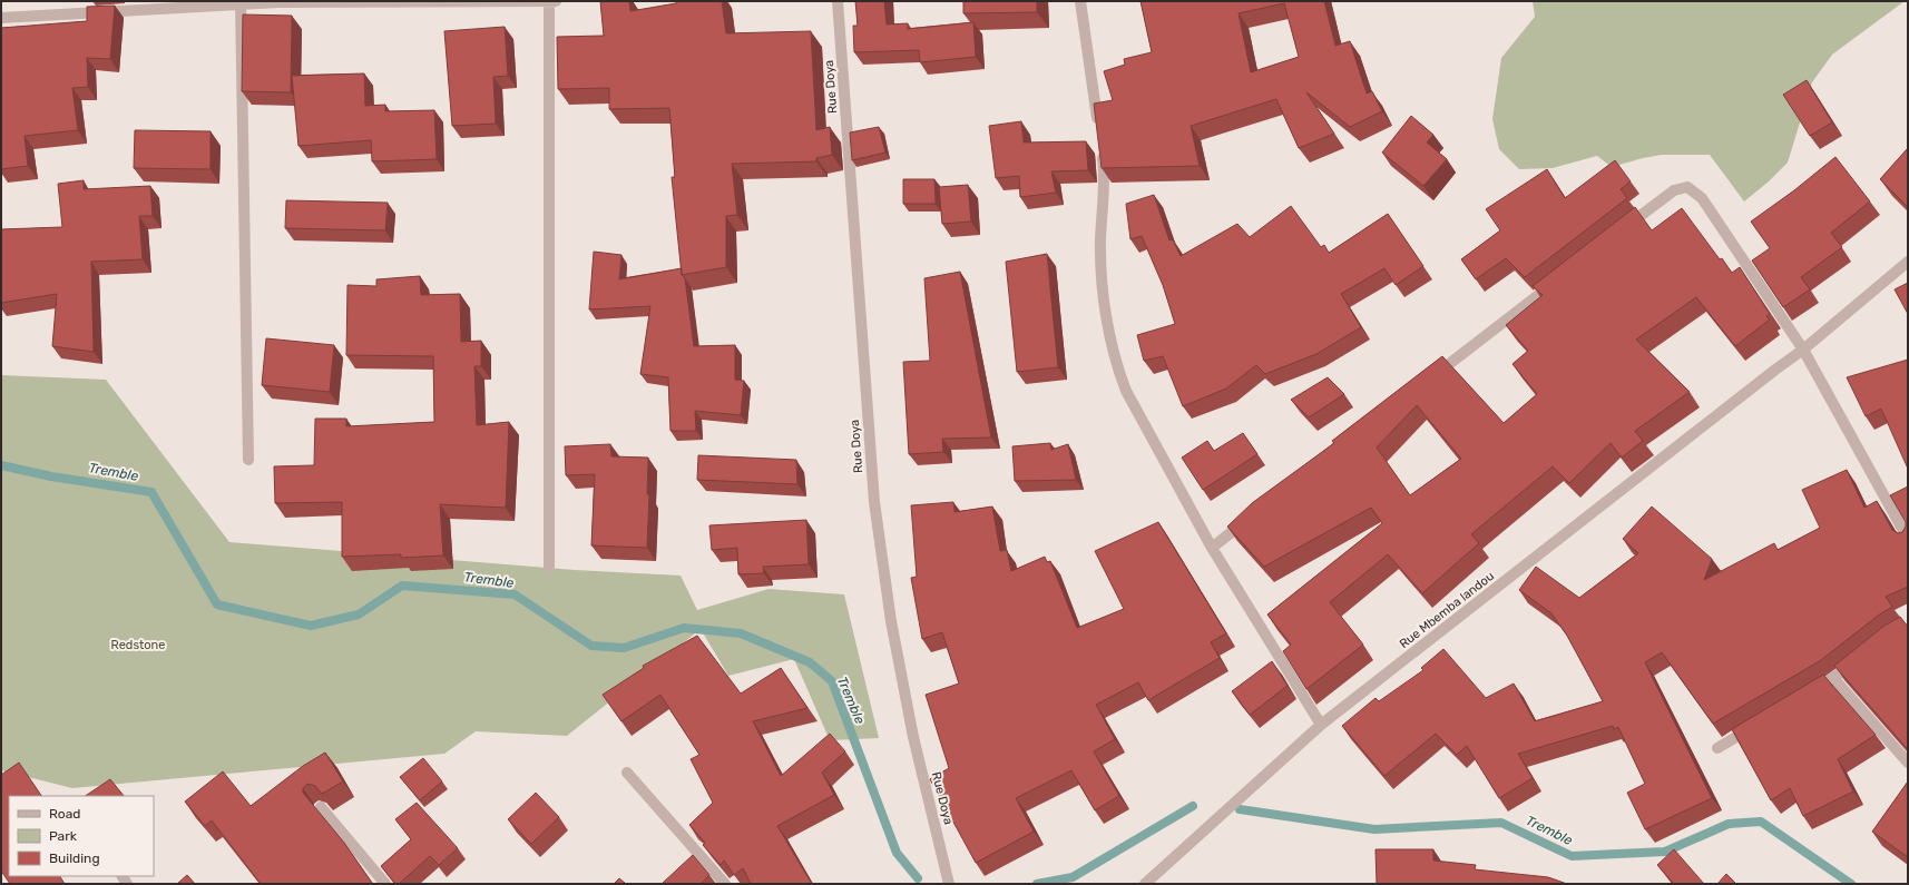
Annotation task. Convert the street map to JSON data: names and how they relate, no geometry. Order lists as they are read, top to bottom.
{
  "streets": {
    "street": ["Rue Doya", "Rue Mbemba landou"]
  },
  "water": ["Tremble"],
  "parks": ["Redstone"],
  "legend": ["Road", "Park", "Building"]
}
